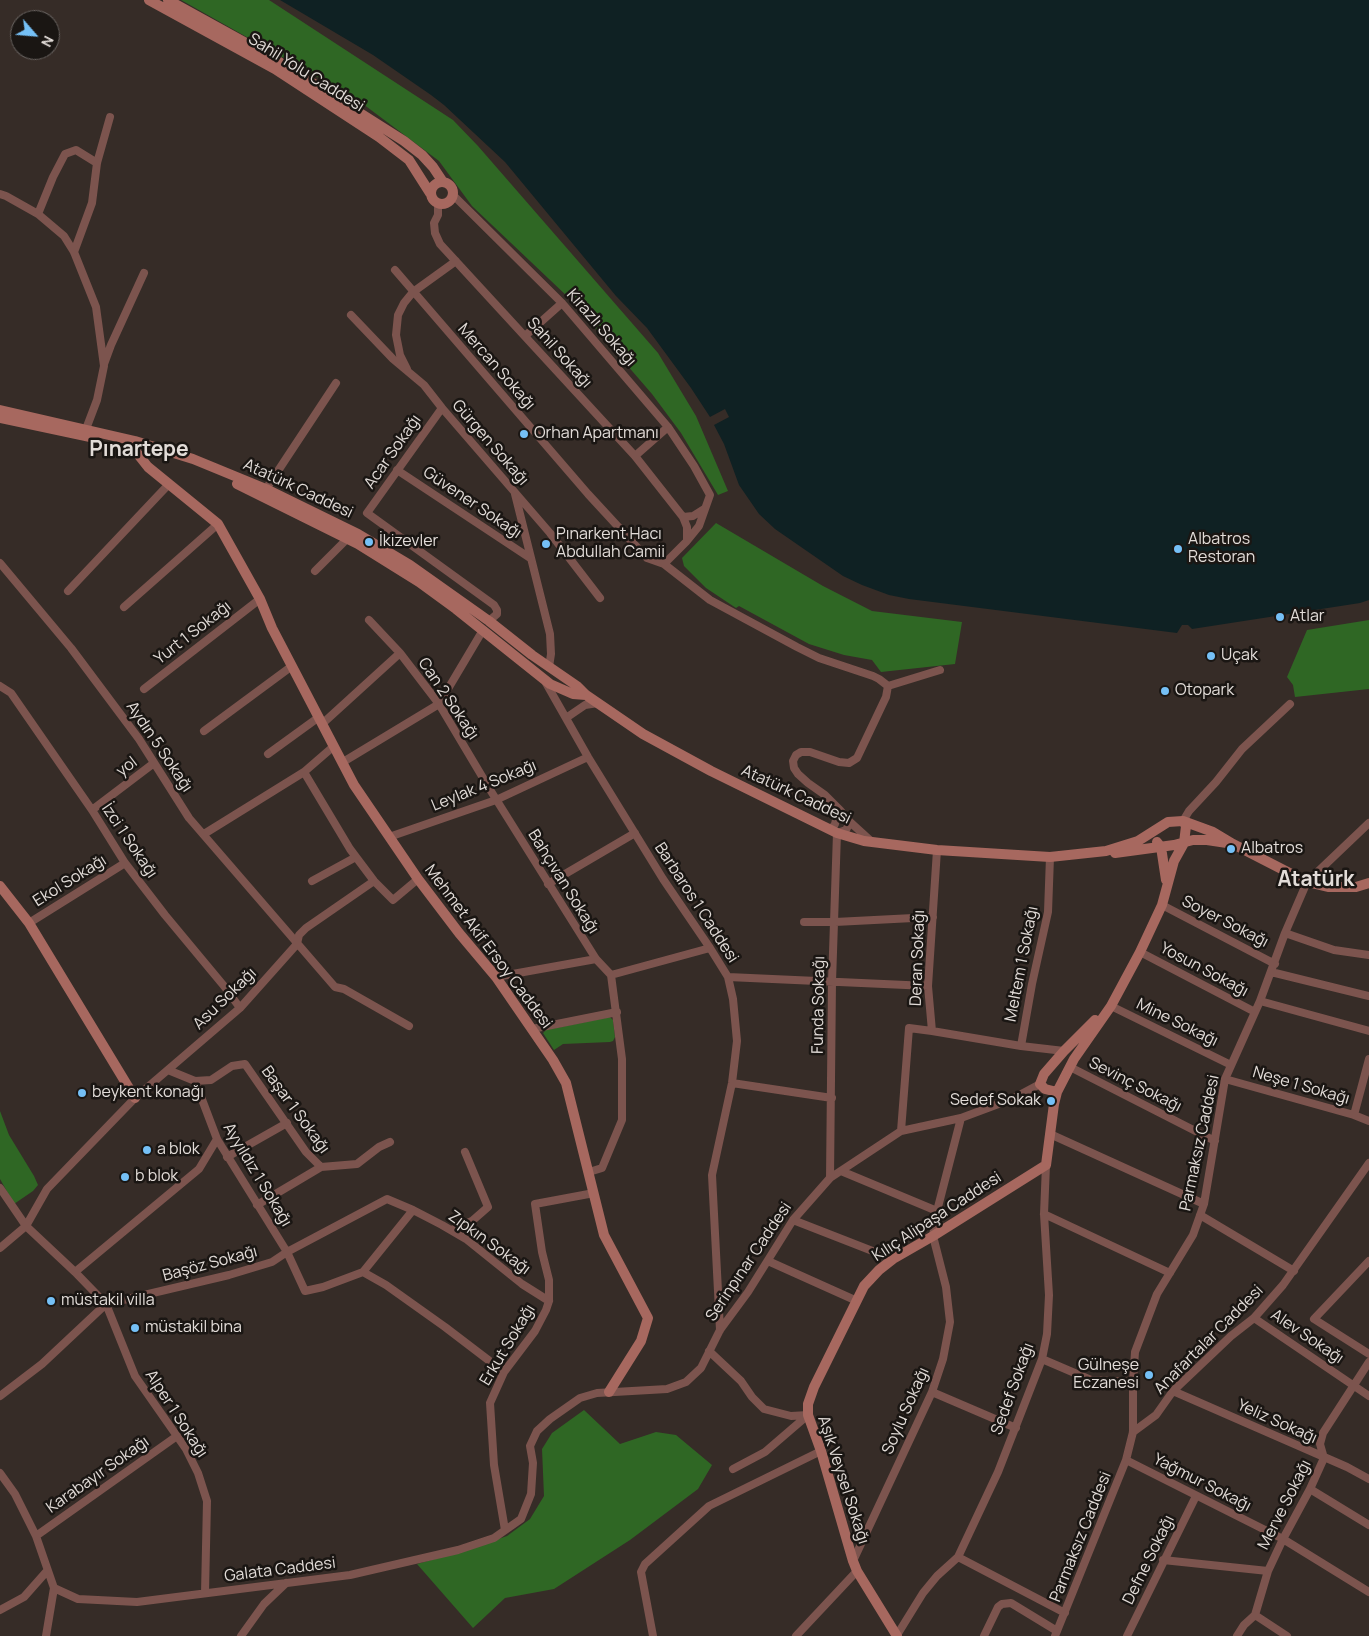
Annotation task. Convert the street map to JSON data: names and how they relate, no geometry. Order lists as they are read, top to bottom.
{
  "streets": {
    "street": [
      "Sahil Yolu Caddesi",
      "Kirazlı Sokağı",
      "Sahil Sokağı",
      "Mercan Sokağı",
      "Gürgen Sokağı",
      "Acar Sokağı",
      "Atatürk Caddesi",
      "Güvener Sokağı",
      "Yurt 1 Sokağı",
      "Can 2 Sokağı",
      "Aydın 5 Sokağı",
      "yol",
      "Leylak 4 Sokağı",
      "İzci 1 Sokağı",
      "Ekol Sokağı",
      "Bahçıvan Sokağı",
      "Barbaros 1 Caddesi",
      "Soyer Sokağı",
      "Mehmet Akif Ersoy Caddesi",
      "Deran Sokağı",
      "Meltem 1 Sokağı",
      "Yosun Sokağı",
      "Asu Sokağı",
      "Funda Sokağı",
      "Mine Sokağı",
      "Sevinç Sokağı",
      "Neşe 1 Sokağı",
      "Başar 1 Sokağı",
      "Parmaksız Caddesi",
      "Ayyıldız 1 Sokağı",
      "Kılıç Alipaşa Caddesi",
      "Zıpkın Sokağı",
      "Serinpınar Caddesi",
      "Başöz Sokağı",
      "Alev Sokağı",
      "Anafartalar Caddesi",
      "Erkut Sokağı",
      "Sedef Sokağı",
      "Soylu Sokağı",
      "Alper 1 Sokağı",
      "Yeliz Sokağı",
      "Karabayır Sokağı",
      "Aşık Veysel Sokağı",
      "Yağmur Sokağı",
      "Merve Sokağı",
      "Defne Sokağı",
      "Galata Caddesi"
    ]
  },
  "crossings": [
    ["Sahil Yolu Caddesi", "Kirazlı Sokağı"],
    ["Sahil Yolu Caddesi", "Sahil Sokağı"],
    ["Kirazlı Sokağı", "Sahil Sokağı"],
    ["Gürgen Sokağı", "Acar Sokağı"],
    ["Acar Sokağı", "Atatürk Caddesi"],
    ["Acar Sokağı", "Güvener Sokağı"],
    ["Atatürk Caddesi", "Barbaros 1 Caddesi"],
    ["Atatürk Caddesi", "Mehmet Akif Ersoy Caddesi"],
    ["Atatürk Caddesi", "Deran Sokağı"],
    ["Atatürk Caddesi", "Meltem 1 Sokağı"],
    ["Atatürk Caddesi", "Funda Sokağı"],
    ["Yurt 1 Sokağı", "Mehmet Akif Ersoy Caddesi"],
    ["Can 2 Sokağı", "Leylak 4 Sokağı"],
    ["Can 2 Sokağı", "Bahçıvan Sokağı"],
    ["Aydın 5 Sokağı", "yol"],
    ["Aydın 5 Sokağı", "Asu Sokağı"],
    ["yol", "İzci 1 Sokağı"],
    ["Leylak 4 Sokağı", "Bahçıvan Sokağı"],
    ["Leylak 4 Sokağı", "Barbaros 1 Caddesi"],
    ["Leylak 4 Sokağı", "Mehmet Akif Ersoy Caddesi"],
    ["İzci 1 Sokağı", "Ekol Sokağı"],
    ["İzci 1 Sokağı", "Asu Sokağı"],
    ["Barbaros 1 Caddesi", "Serinpınar Caddesi"],
    ["Soyer Sokağı", "Parmaksız Caddesi"],
    ["Mehmet Akif Ersoy Caddesi", "Serinpınar Caddesi"],
    ["Mehmet Akif Ersoy Caddesi", "Erkut Sokağı"],
    ["Deran Sokağı", "Serinpınar Caddesi"],
    ["Yosun Sokağı", "Parmaksız Caddesi"],
    ["Asu Sokağı", "Alper 1 Sokağı"],
    ["Funda Sokağı", "Serinpınar Caddesi"],
    ["Mine Sokağı", "Parmaksız Caddesi"],
    ["Sevinç Sokağı", "Parmaksız Caddesi"],
    ["Neşe 1 Sokağı", "Parmaksız Caddesi"],
    ["Başar 1 Sokağı", "Ayyıldız 1 Sokağı"],
    ["Parmaksız Caddesi", "Anafartalar Caddesi"],
    ["Parmaksız Caddesi", "Yağmur Sokağı"],
    ["Ayyıldız 1 Sokağı", "Başöz Sokağı"],
    ["Kılıç Alipaşa Caddesi", "Sedef Sokağı"],
    ["Kılıç Alipaşa Caddesi", "Soylu Sokağı"],
    ["Kılıç Alipaşa Caddesi", "Aşık Veysel Sokağı"],
    ["Zıpkın Sokağı", "Başöz Sokağı"],
    ["Zıpkın Sokağı", "Erkut Sokağı"],
    ["Serinpınar Caddesi", "Sedef Sokağı"],
    ["Serinpınar Caddesi", "Aşık Veysel Sokağı"],
    ["Başöz Sokağı", "Alper 1 Sokağı"],
    ["Alev Sokağı", "Anafartalar Caddesi"],
    ["Alev Sokağı", "Merve Sokağı"],
    ["Anafartalar Caddesi", "Yeliz Sokağı"],
    ["Erkut Sokağı", "Galata Caddesi"],
    ["Sedef Sokağı", "Aşık Veysel Sokağı"],
    ["Soylu Sokağı", "Aşık Veysel Sokağı"],
    ["Alper 1 Sokağı", "Karabayır Sokağı"],
    ["Alper 1 Sokağı", "Galata Caddesi"],
    ["Yeliz Sokağı", "Merve Sokağı"],
    ["Yağmur Sokağı", "Merve Sokağı"],
    ["Yağmur Sokağı", "Defne Sokağı"]
  ],
  "districts": ["Pınartepe", "Atatürk"],
  "places": [
    "Orhan Apartmanı",
    "İkizevler",
    "Pınarkent Hacı Abdullah Camii",
    "Albatros Restoran",
    "Atlar",
    "Uçak",
    "Otopark",
    "Albatros",
    "beykent konağı",
    "Sedef Sokak",
    "a blok",
    "b blok",
    "müstakil villa",
    "müstakil bina",
    "Gülneşe Eczanesi"
  ],
  "north": "bottom right"
}
